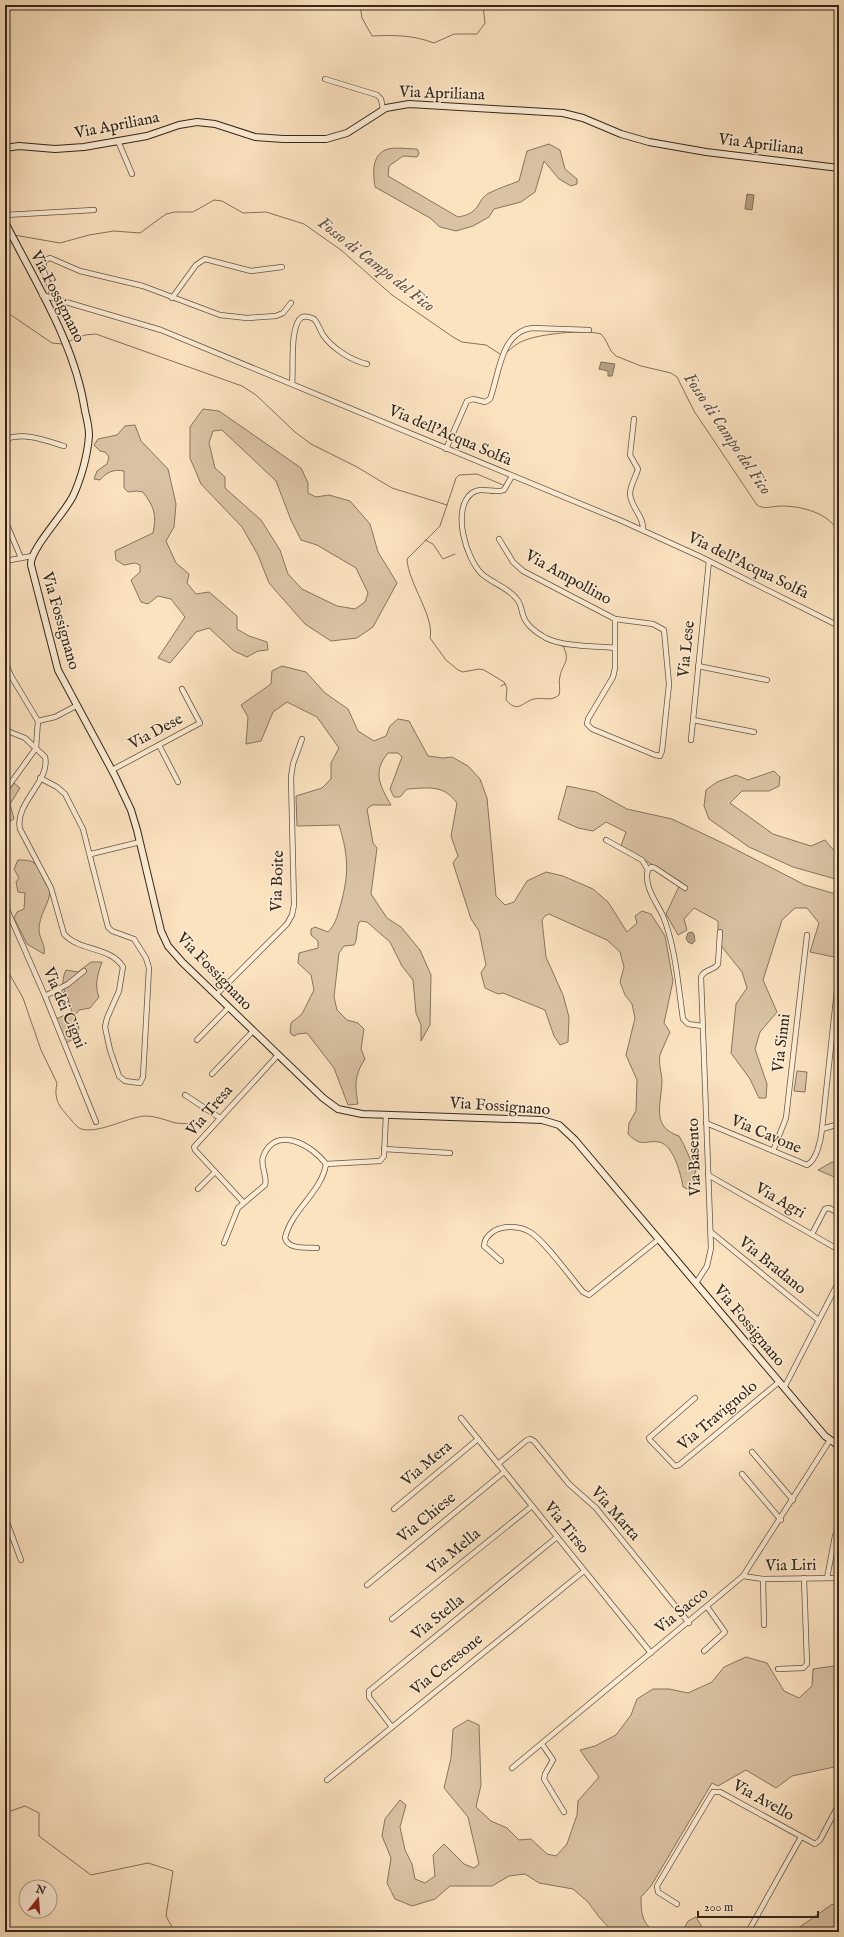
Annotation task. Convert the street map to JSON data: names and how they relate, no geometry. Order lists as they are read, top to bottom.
{
  "streets": {
    "street": [
      "Via Apriliana",
      "Via Fossignano",
      "Via dell'Acqua Solfa",
      "Via Ampollino",
      "Via Lese",
      "Via Dese",
      "Via Boite",
      "Via dei Cigni",
      "Via Sinni",
      "Via Tresa",
      "Via Cavone",
      "Via Basento",
      "Via Agri",
      "Via Bradano",
      "Via Travignolo",
      "Via Mera",
      "Via Marta",
      "Via Chiese",
      "Via Tirso",
      "Via Mella",
      "Via Liri",
      "Via Sacco",
      "Via Stella",
      "Via Ceresone",
      "Via Avello"
    ]
  },
  "crossings": [
    ["Via Fossignano", "Via dell'Acqua Solfa"],
    ["Via Fossignano", "Via Dese"],
    ["Via Fossignano", "Via Boite"],
    ["Via Fossignano", "Via Tresa"],
    ["Via Fossignano", "Via Basento"],
    ["Via Fossignano", "Via Travignolo"],
    ["Via Fossignano", "Via Sacco"],
    ["Via dell'Acqua Solfa", "Via Lese"],
    ["Via Sinni", "Via Cavone"],
    ["Via Cavone", "Via Basento"],
    ["Via Basento", "Via Agri"],
    ["Via Basento", "Via Bradano"],
    ["Via Mera", "Via Tirso"],
    ["Via Marta", "Via Tirso"],
    ["Via Marta", "Via Sacco"],
    ["Via Chiese", "Via Tirso"],
    ["Via Tirso", "Via Mella"],
    ["Via Tirso", "Via Sacco"],
    ["Via Tirso", "Via Stella"],
    ["Via Tirso", "Via Ceresone"],
    ["Via Liri", "Via Sacco"],
    ["Via Stella", "Via Ceresone"]
  ],
  "water": ["Fosso di Campo del Fico"],
  "scale_bar": "200 m",
  "north": "top"
}
